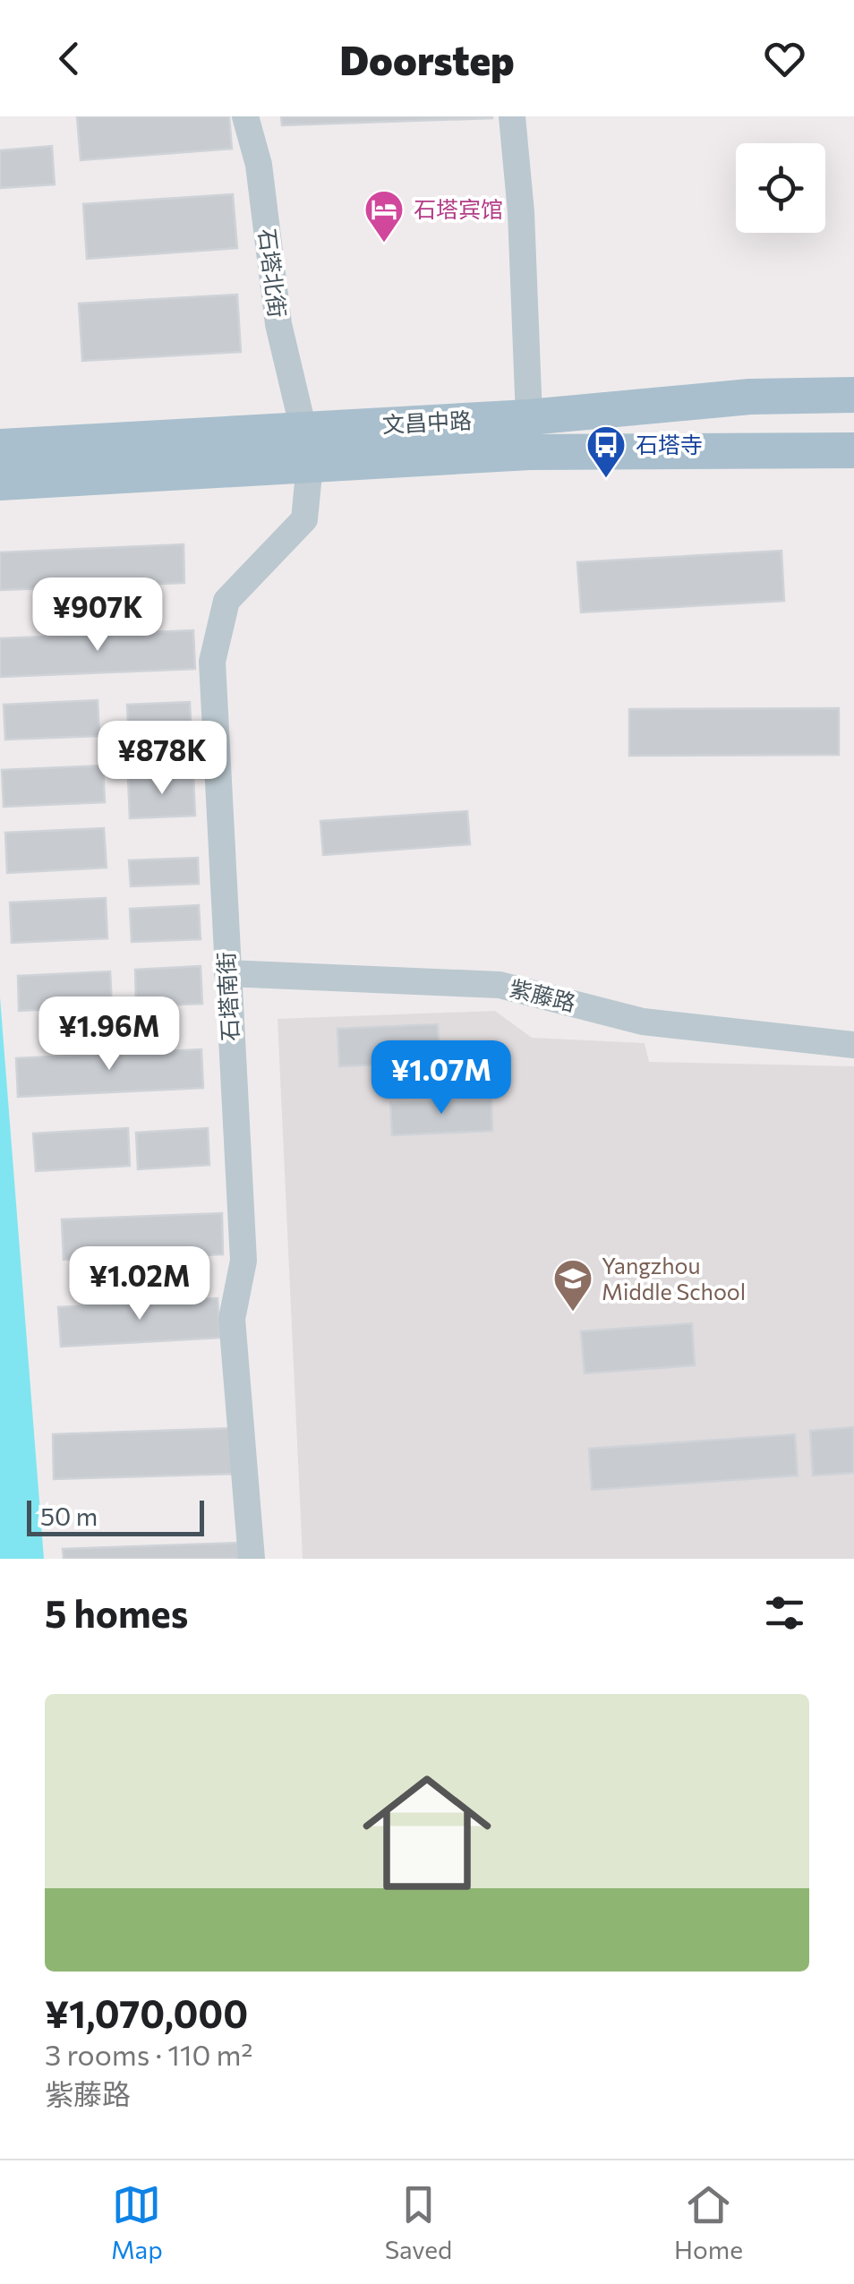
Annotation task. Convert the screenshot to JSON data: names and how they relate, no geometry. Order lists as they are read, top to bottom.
{
  "streets": {
    "main road": ["文昌中路"],
    "street": ["石塔北街", "紫藤路", "石塔南街"]
  },
  "crossings": [
    ["石塔北街", "文昌中路"],
    ["文昌中路", "石塔南街"],
    ["紫藤路", "石塔南街"]
  ],
  "places": {
    "hotel": ["石塔宾馆"],
    "bus stop": ["石塔寺"],
    "school or university": ["Yangzhou Middle School"]
  },
  "scale_bar": "50 m",
  "page": {
    "header": "Doorstep",
    "price": [
      "¥907K",
      "¥878K",
      "¥1.96M",
      "¥1.07M",
      "¥1.02M"
    ],
    "scale": "50 m",
    "heading": "5 homes",
    "list": [
      {
        "name": "¥1,070,000",
        "note": "3 rooms · 110 m² · 紫藤路"
      }
    ],
    "tabs": ["Map", "Saved", "Home"]
  }
}
